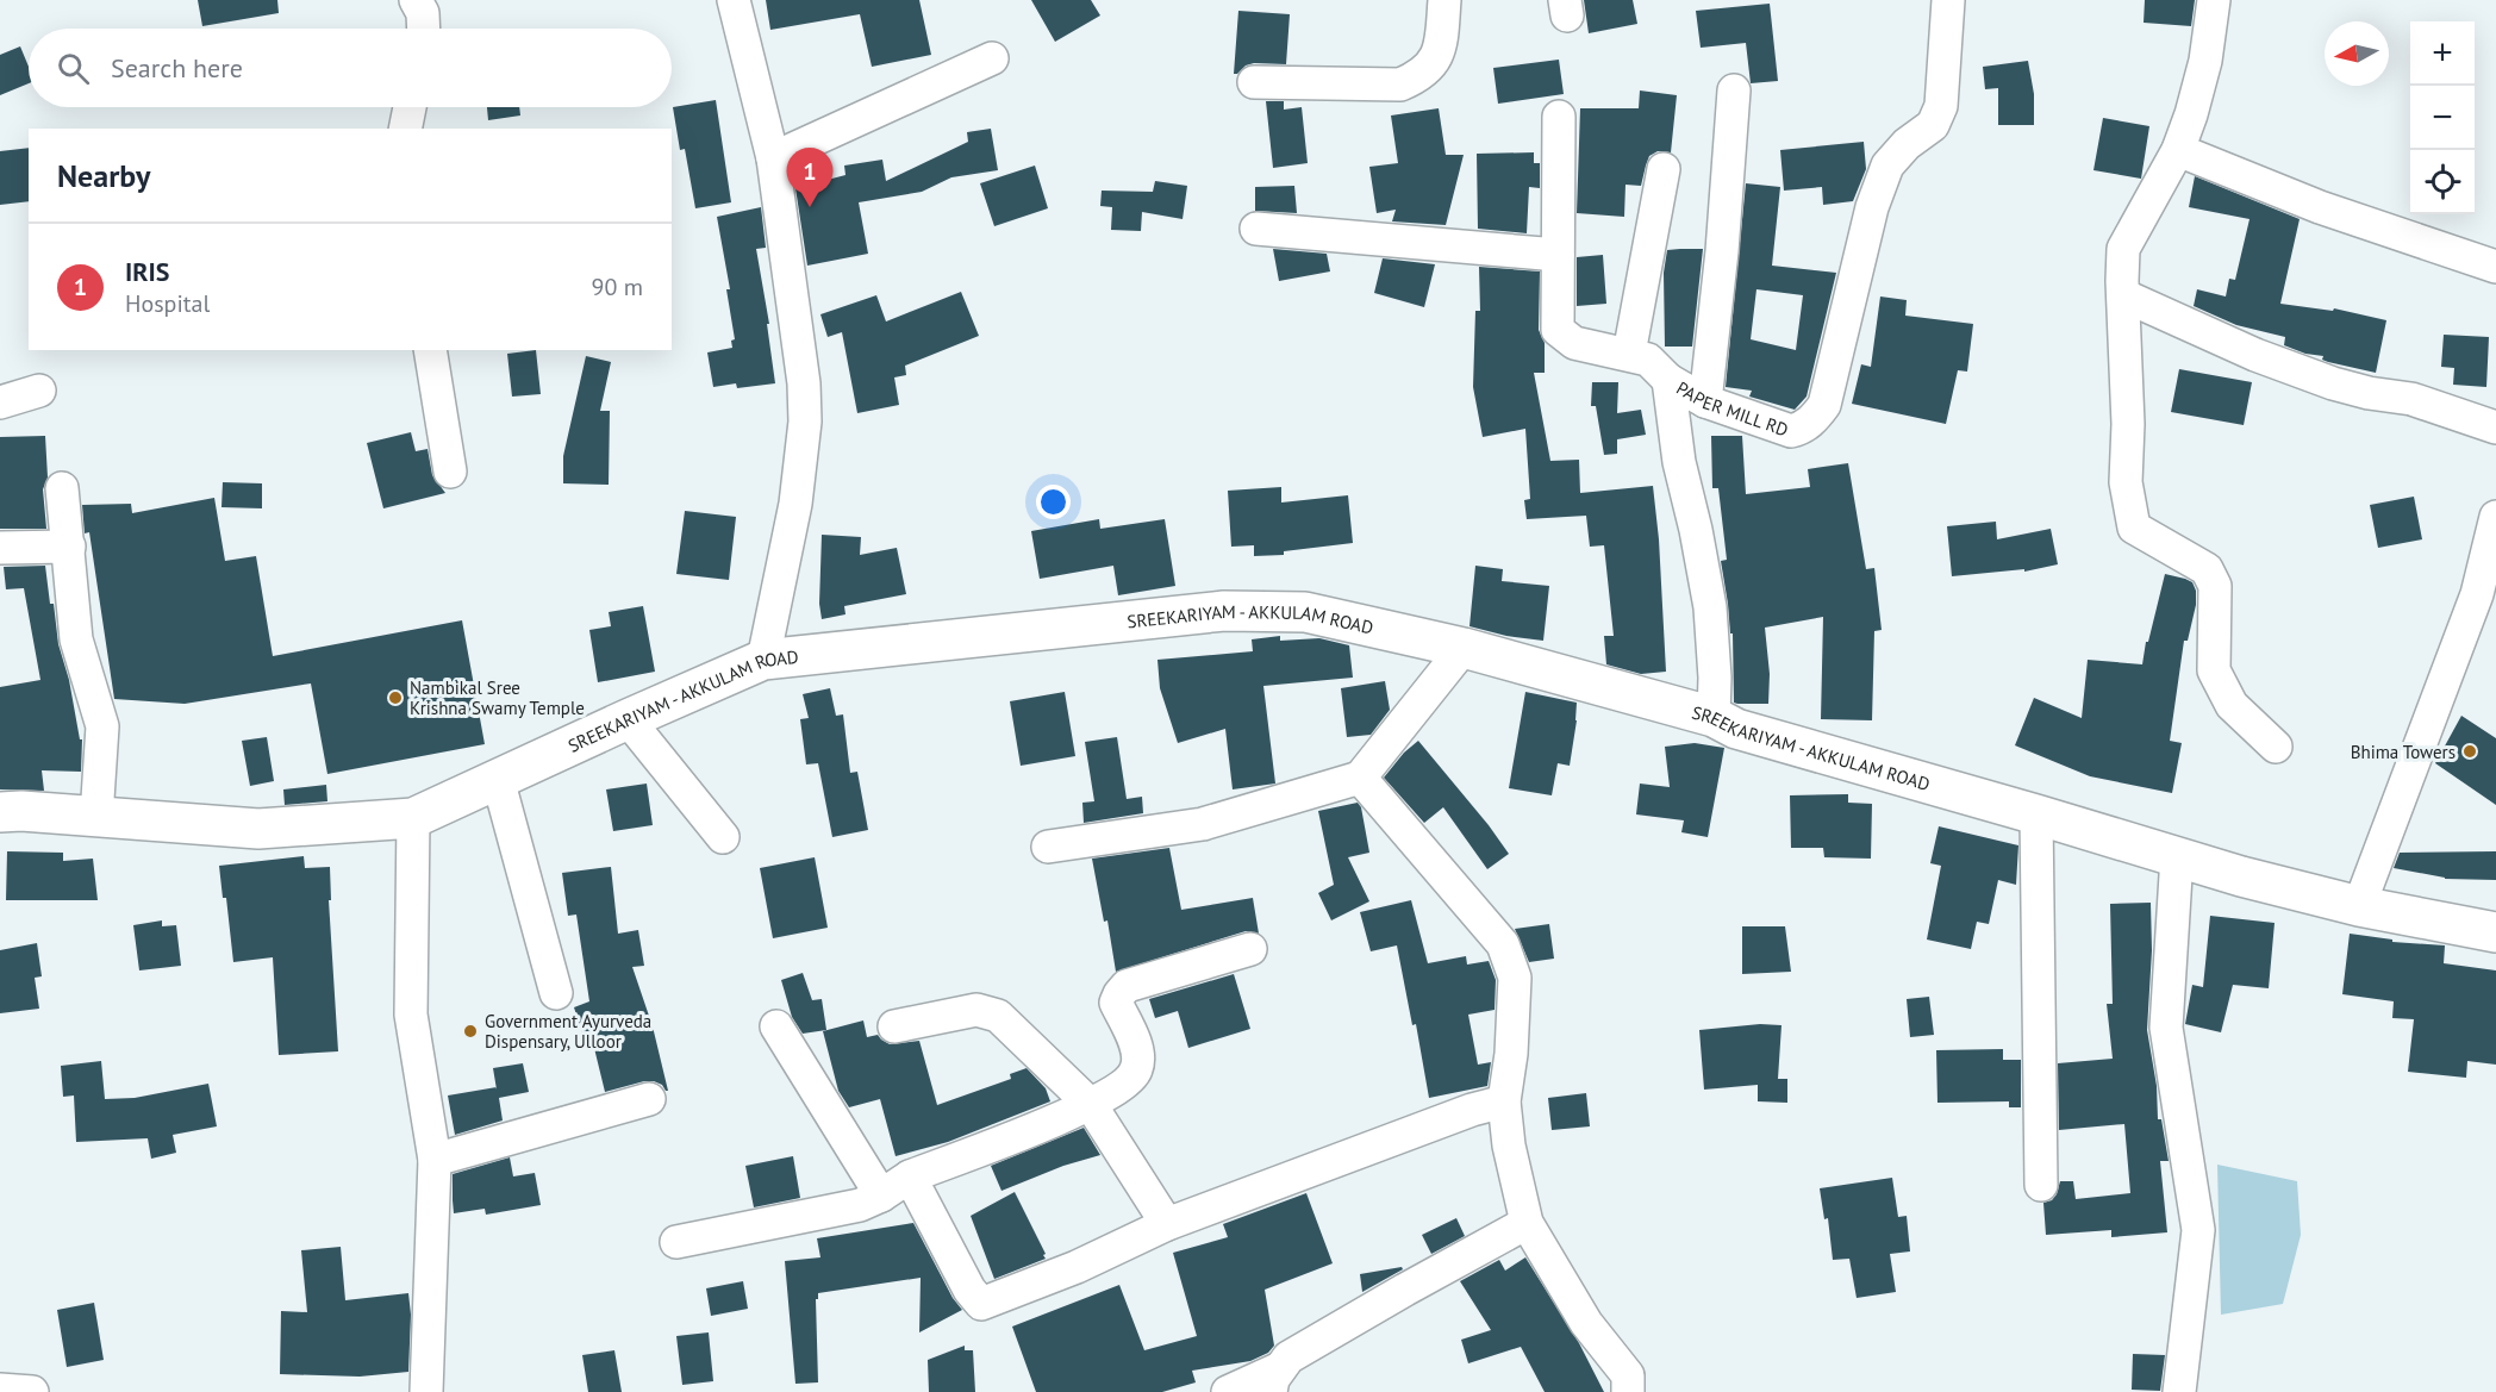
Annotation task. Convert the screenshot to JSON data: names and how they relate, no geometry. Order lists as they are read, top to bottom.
{
  "streets": {
    "main road": ["SREEKARIYAM - AKKULAM ROAD"],
    "street": ["PAPER MILL RD"]
  },
  "crossings": [
    ["PAPER MILL RD", "SREEKARIYAM - AKKULAM ROAD"]
  ],
  "places": ["Nambikal Sree Krishna Swamy Temple", "Bhima Towers", "Government Ayurveda Dispensary, Ulloor"],
  "north": "left",
  "page": {
    "map_buttons": ["+", "−"],
    "search": "Search here",
    "heading": "Nearby",
    "pins": "1",
    "list": [
      {
        "mark": "1",
        "name": "IRIS",
        "note": "Hospital",
        "value": "90 m"
      }
    ]
  }
}
